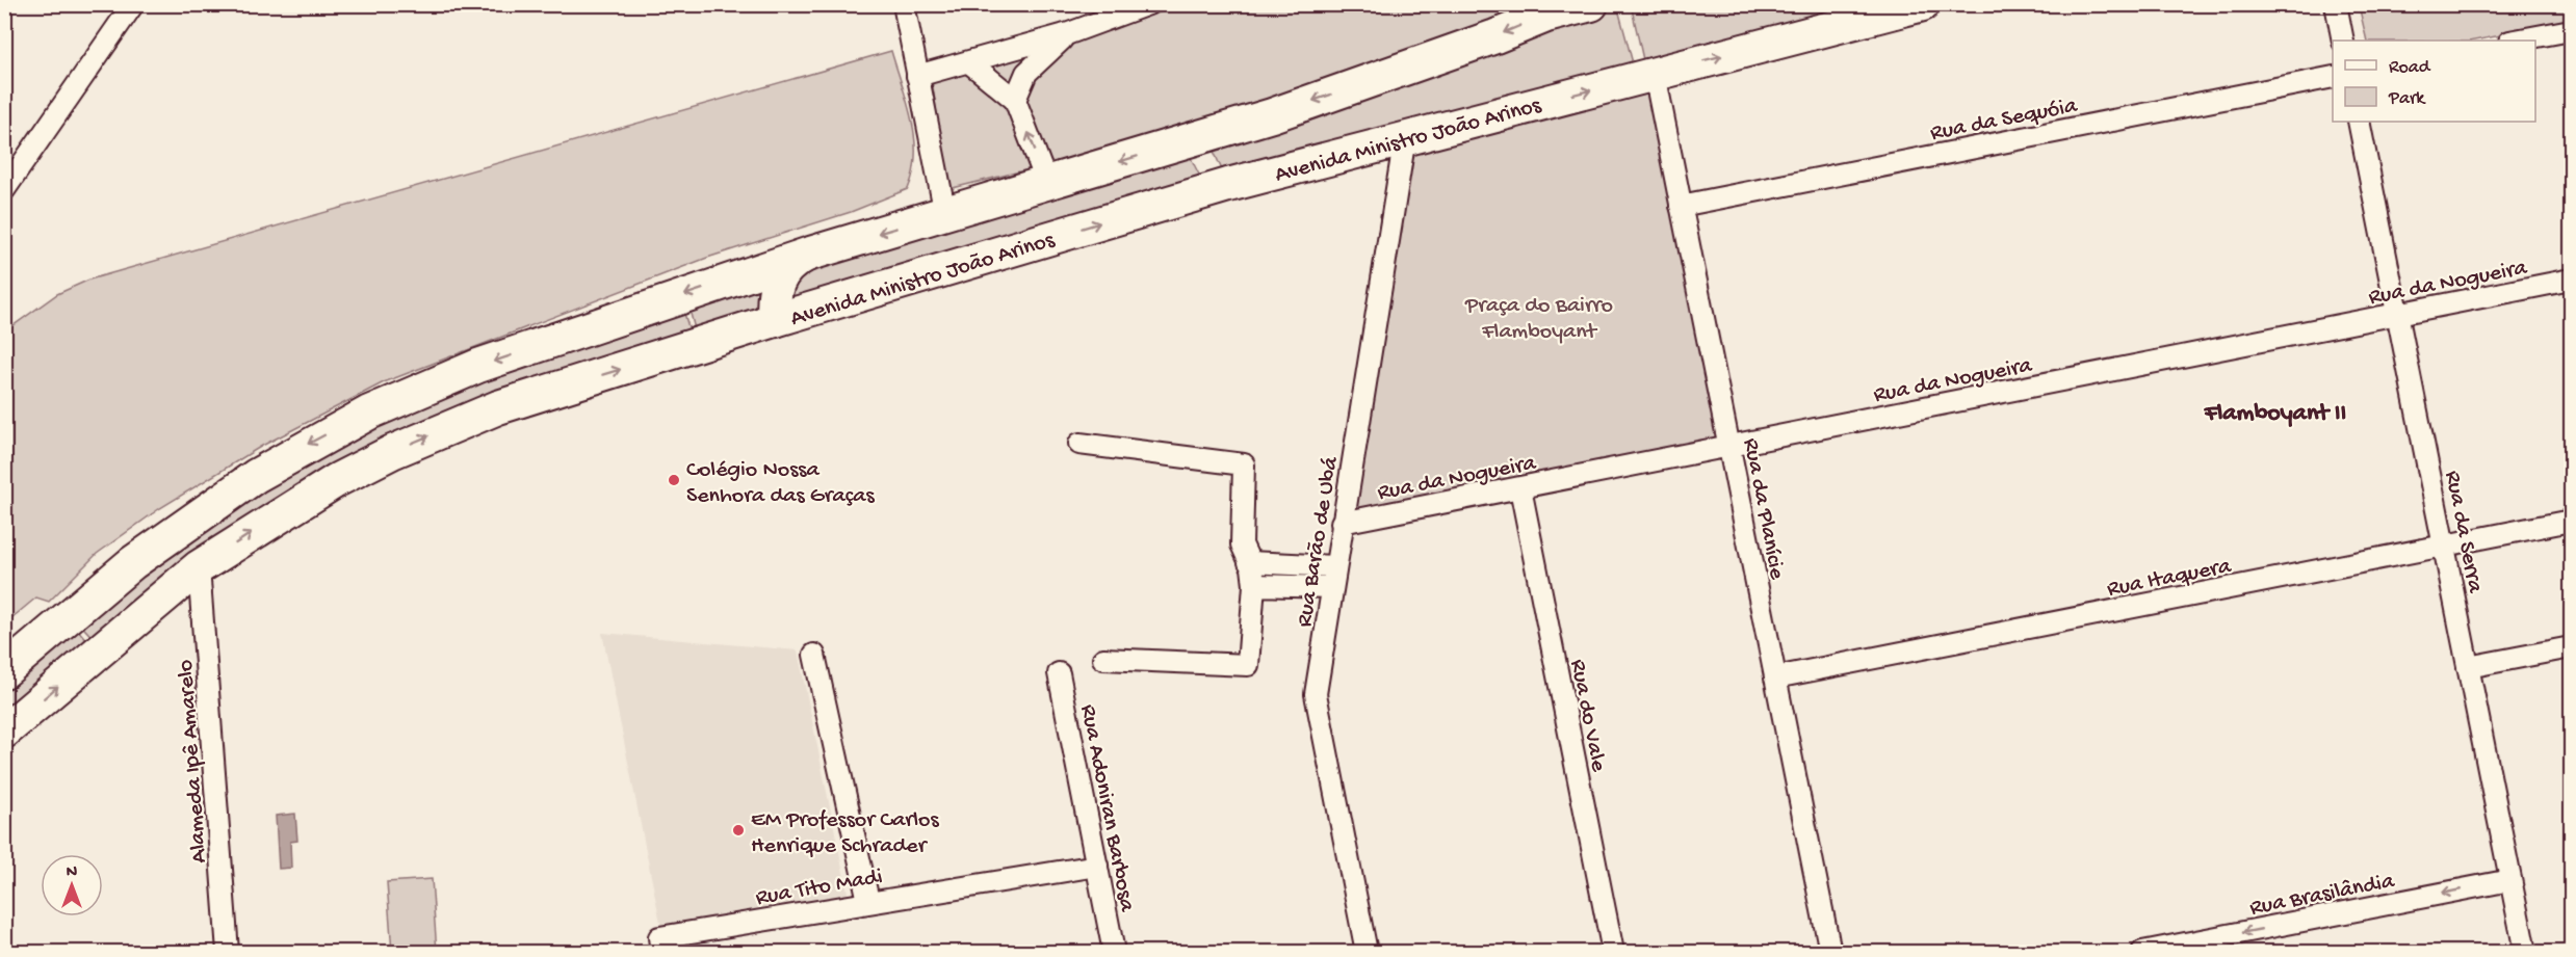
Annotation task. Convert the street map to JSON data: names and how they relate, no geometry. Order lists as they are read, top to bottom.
{
  "streets": {
    "main road": ["Avenida Ministro João Arinos"],
    "street": [
      "Rua da Sequóia",
      "Rua da Nogueira",
      "Rua da Planície",
      "Rua da Serra",
      "Rua Barão de Ubá",
      "Rua Itaquera",
      "Rua do Vale",
      "Alameda Ipê Amarelo",
      "Rua Adoniran Barbosa",
      "Rua Tito Madi",
      "Rua Brasilândia"
    ]
  },
  "crossings": [
    ["Rua da Sequóia", "Rua da Planície"],
    ["Avenida Ministro João Arinos", "Rua da Planície"],
    ["Avenida Ministro João Arinos", "Rua Barão de Ubá"],
    ["Avenida Ministro João Arinos", "Alameda Ipê Amarelo"],
    ["Rua da Nogueira", "Rua da Planície"],
    ["Rua da Nogueira", "Rua da Serra"],
    ["Rua da Nogueira", "Rua Barão de Ubá"],
    ["Rua da Nogueira", "Rua do Vale"],
    ["Rua da Planície", "Rua Itaquera"],
    ["Rua da Serra", "Rua Itaquera"],
    ["Rua da Serra", "Rua Brasilândia"],
    ["Rua Adoniran Barbosa", "Rua Tito Madi"]
  ],
  "one_way": ["Rua Brasilândia"],
  "districts": ["Flamboyant II"],
  "parks": ["Praça do Bairro Flamboyant"],
  "places": ["Colégio Nossa Senhora das Graças", "EM Professor Carlos Henrique Schrader"],
  "legend": ["Road", "Park"],
  "north": "top"
}
